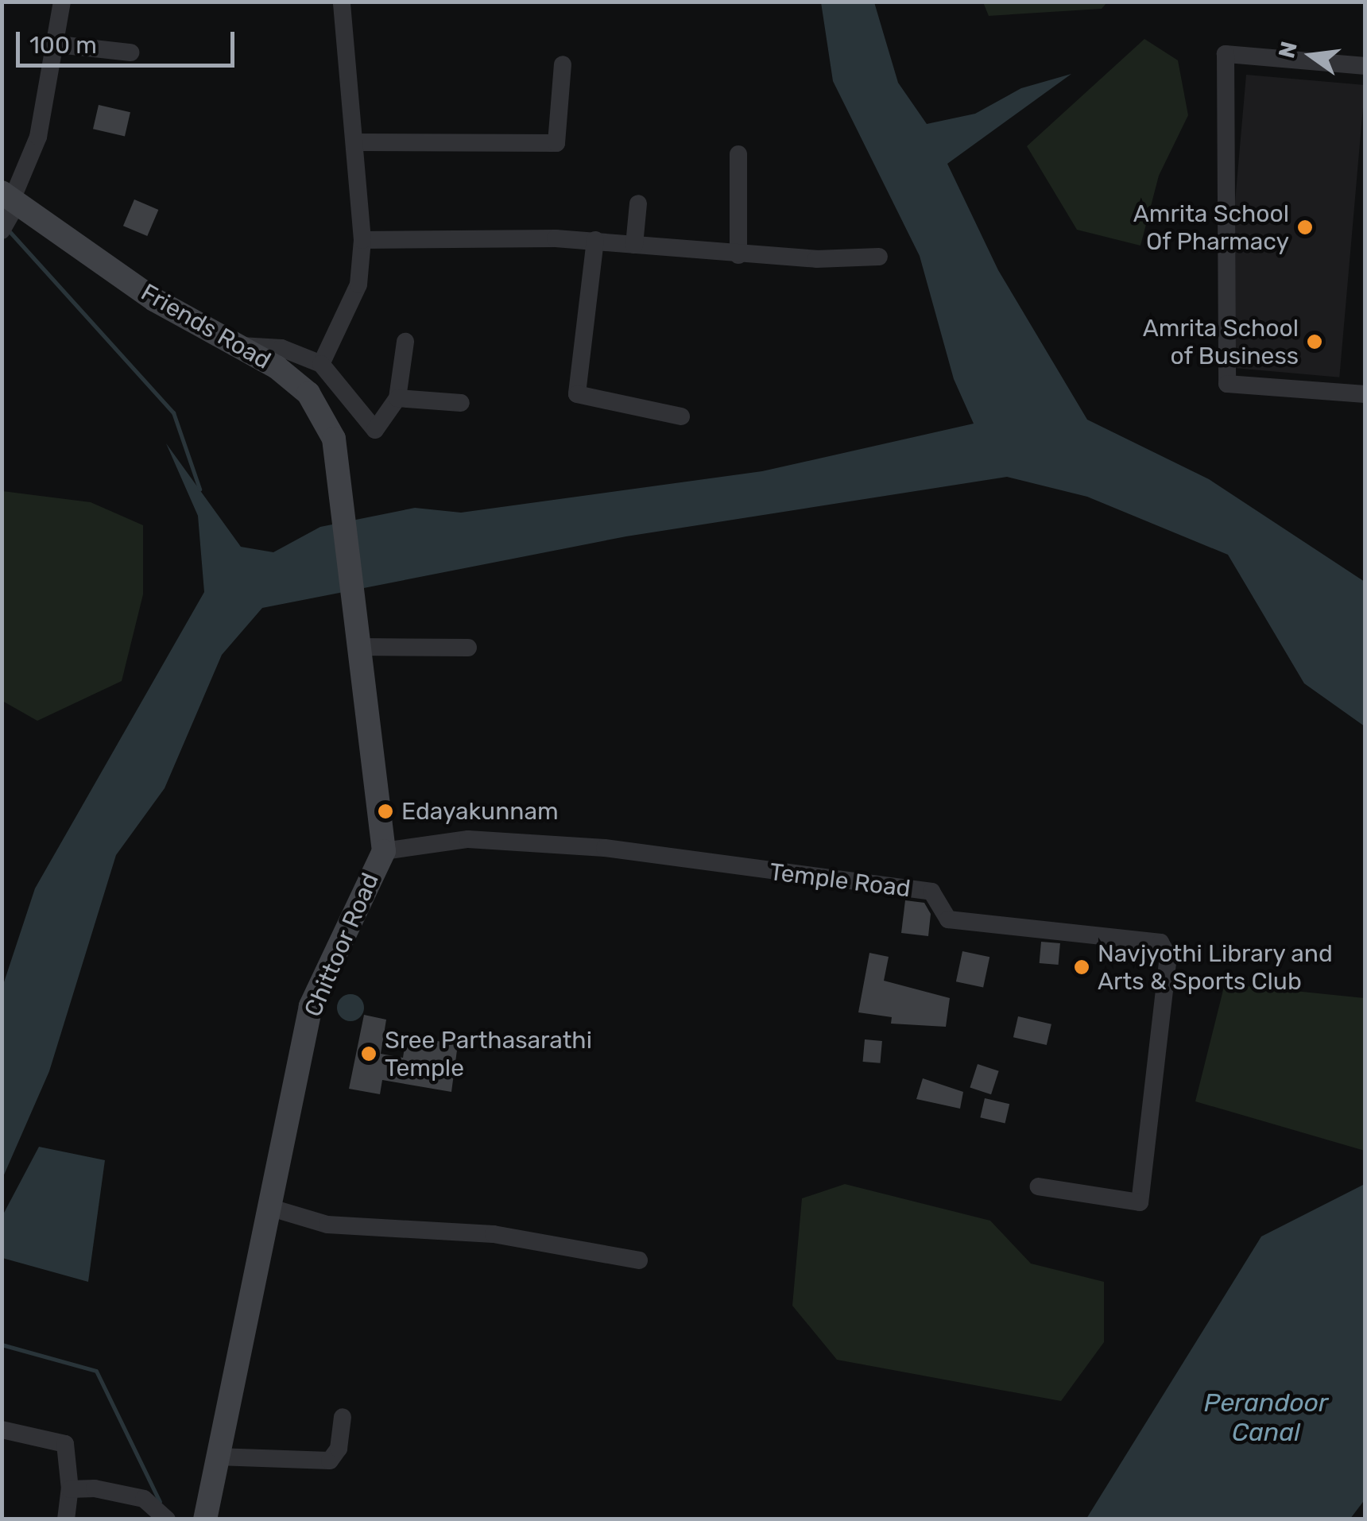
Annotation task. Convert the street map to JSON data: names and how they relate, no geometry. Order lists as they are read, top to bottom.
{
  "streets": {
    "main road": ["Friends Road", "Chittoor Road"],
    "street": ["Temple Road"]
  },
  "crossings": [
    ["Friends Road", "Chittoor Road"],
    ["Temple Road", "Chittoor Road"]
  ],
  "water": ["Perandoor Canal"],
  "places": [
    "Amrita School Of Pharmacy",
    "Amrita School of Business",
    "Edayakunnam",
    "Navjyothi Library and Arts & Sports Club",
    "Sree Parthasarathi Temple"
  ],
  "scale_bar": "100 m",
  "north": "left"
}
